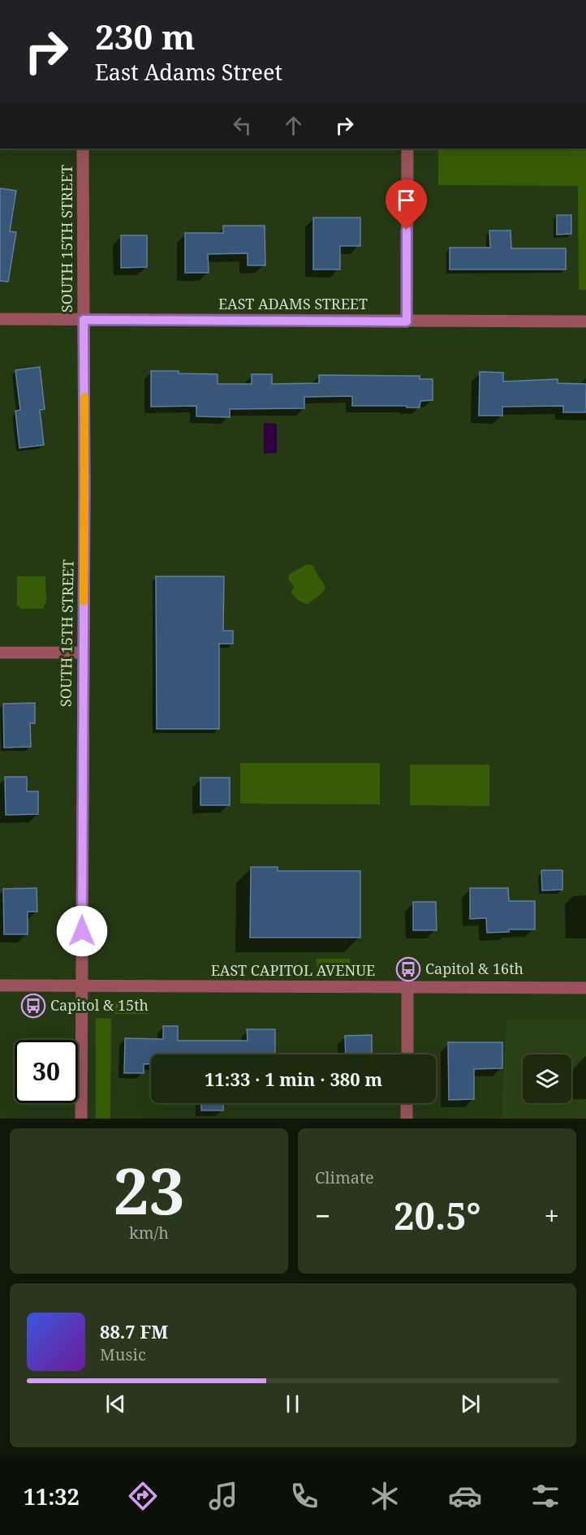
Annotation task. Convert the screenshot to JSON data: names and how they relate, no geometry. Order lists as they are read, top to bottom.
{
  "streets": {
    "street": ["SOUTH 15TH STREET", "EAST ADAMS STREET", "EAST CAPITOL AVENUE"]
  },
  "crossings": [
    ["SOUTH 15TH STREET", "EAST ADAMS STREET"],
    ["SOUTH 15TH STREET", "EAST CAPITOL AVENUE"]
  ],
  "places": {
    "bus stop": ["Capitol & 16th", "Capitol & 15th"]
  },
  "page": {
    "turn": ["230 m", "East Adams Street"],
    "limit": "30",
    "trip": "11:33 · 1 min · 380 m",
    "tile": [
      ["23", "km/h"],
      "Climate"
    ],
    "heat": ["−", "20.5°", "+"],
    "song": ["88.7 FM", "Music"],
    "tabs": "11:32"
  }
}
